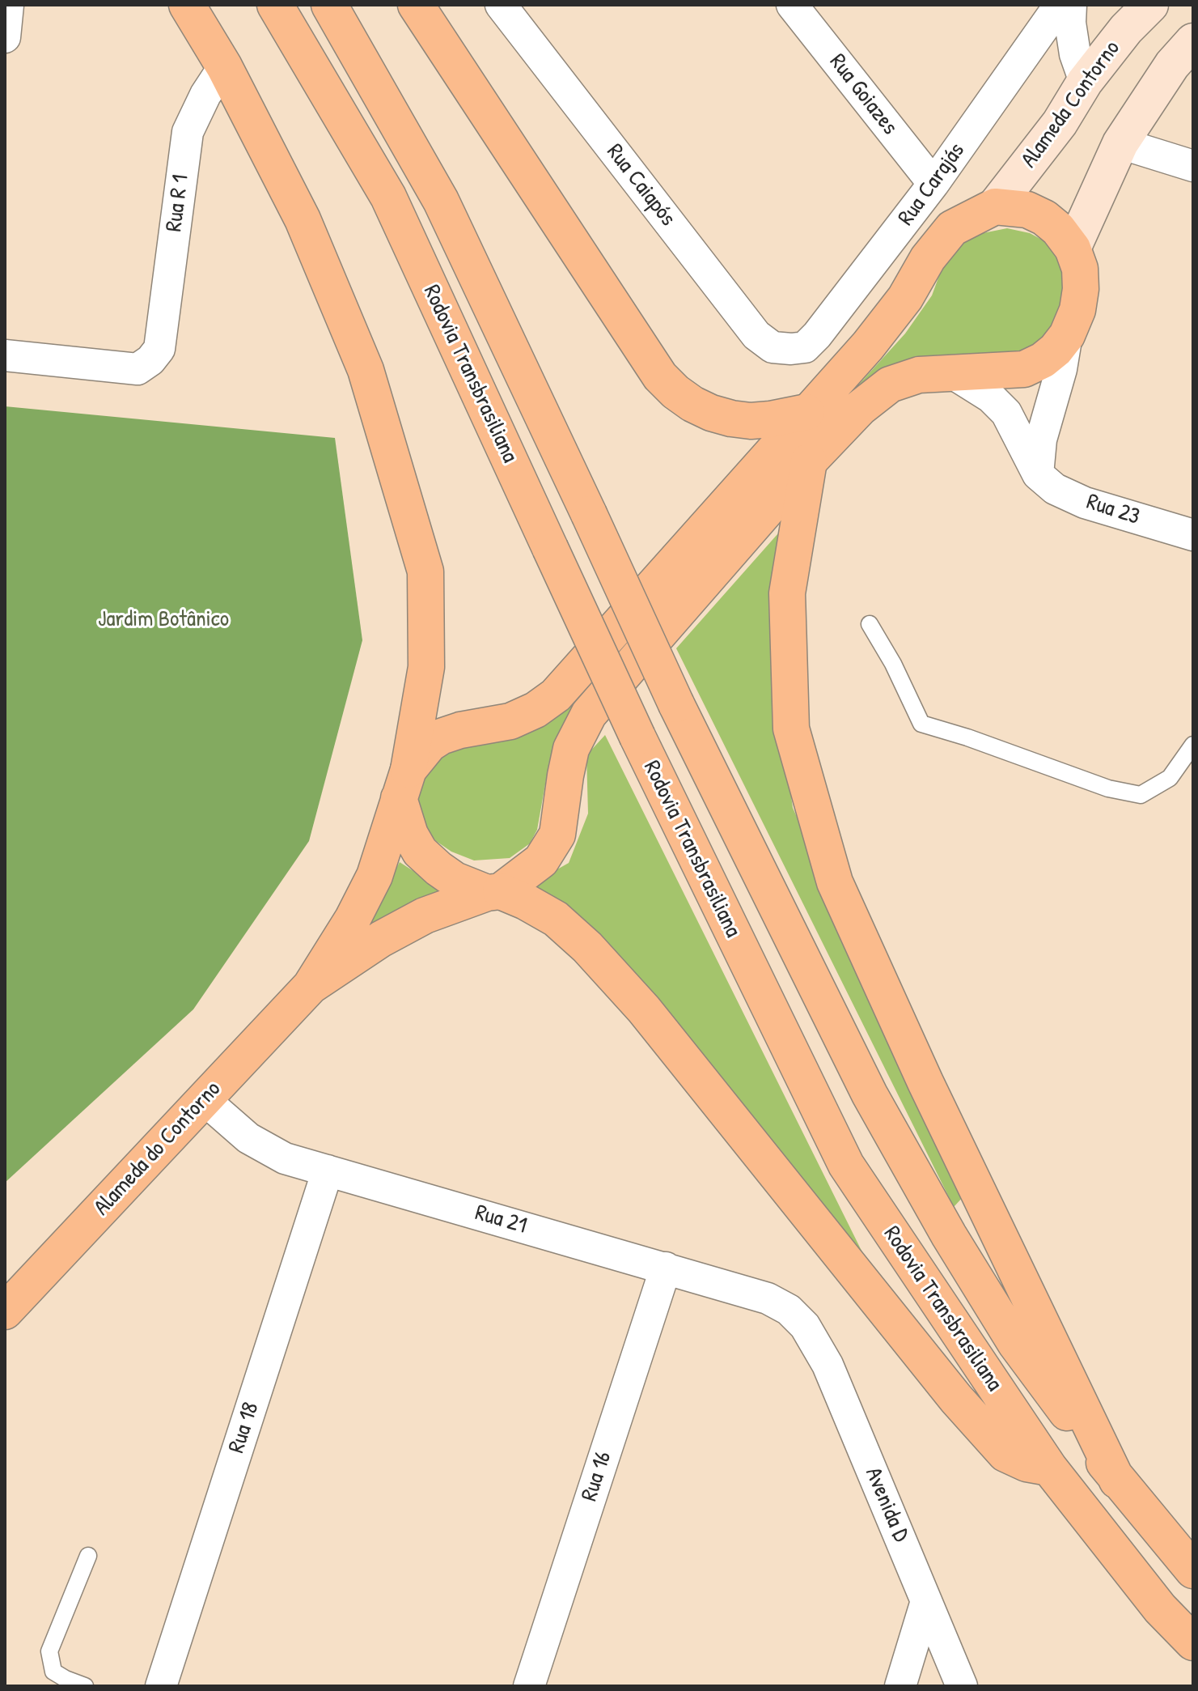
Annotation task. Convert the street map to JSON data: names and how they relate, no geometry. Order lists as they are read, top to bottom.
{
  "streets": {
    "main road": ["Alameda Contorno", "Rodovia Transbrasiliana", "Alameda do Contorno"],
    "street": [
      "Rua Goiazes",
      "Rua Carajás",
      "Rua Caiapós",
      "Rua R 1",
      "Rua 23",
      "Rua 21",
      "Rua 18",
      "Rua 16",
      "Avenida D"
    ]
  },
  "crossings": [
    ["Rua Goiazes", "Rua Carajás"],
    ["Rua Carajás", "Rua Caiapós"],
    ["Rua 23", "Alameda do Contorno"],
    ["Alameda do Contorno", "Rua 21"],
    ["Rua 21", "Rua 18"],
    ["Rua 21", "Rua 16"],
    ["Rua 21", "Avenida D"]
  ],
  "parks": ["Jardim Botânico"]
}
